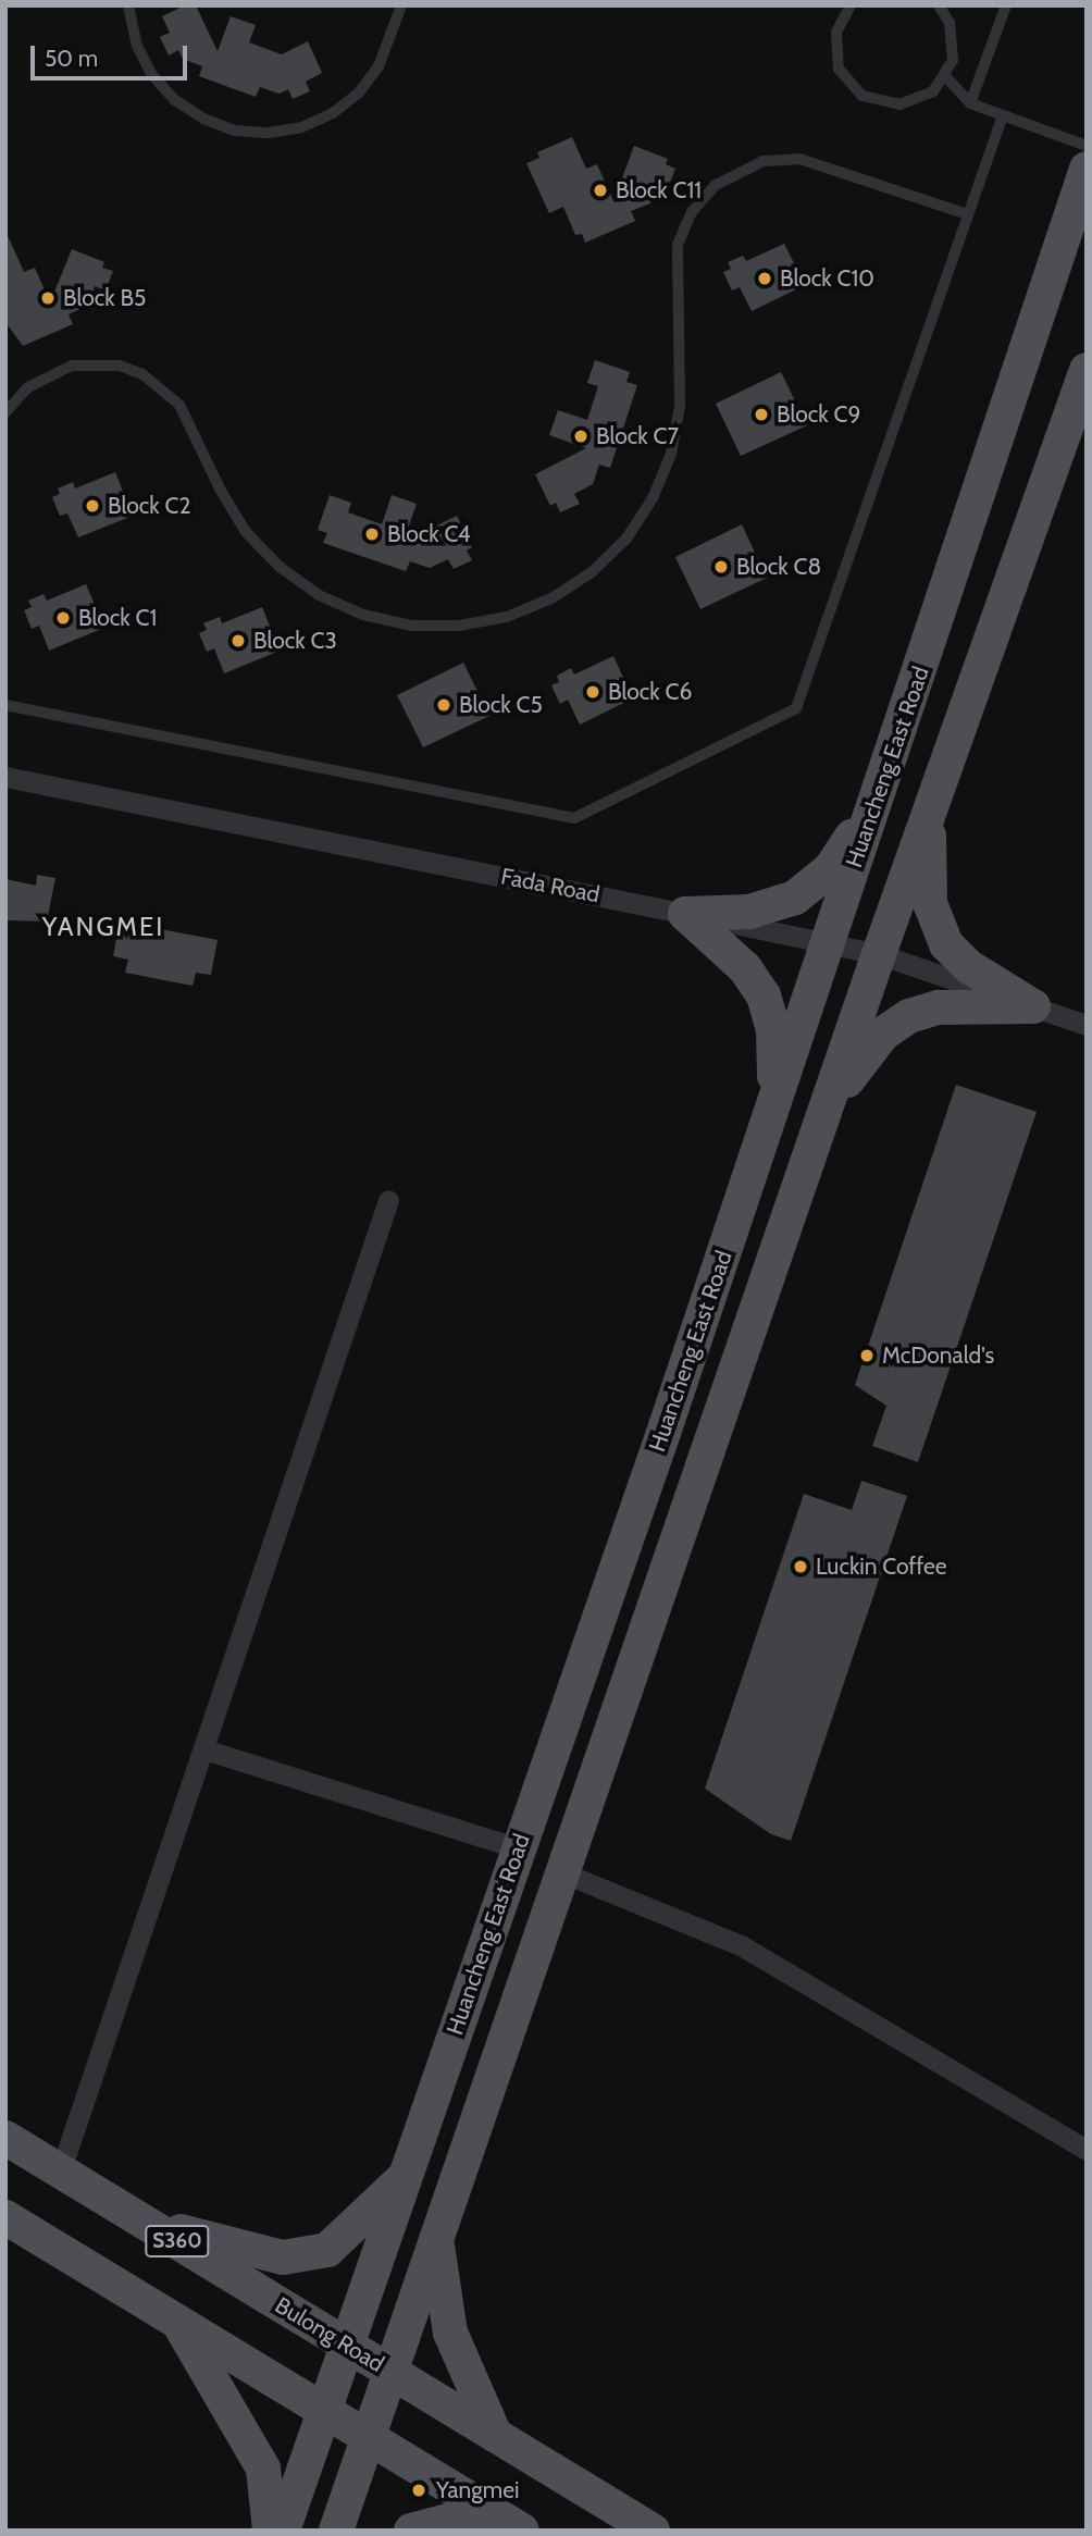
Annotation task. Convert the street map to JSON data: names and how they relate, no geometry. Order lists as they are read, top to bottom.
{
  "streets": {
    "main road": ["Huancheng East Road", "S360", "Bulong Road"],
    "street": ["Fada Road"]
  },
  "crossings": [
    ["Huancheng East Road", "Fada Road"],
    ["Huancheng East Road", "Bulong Road"]
  ],
  "districts": ["YANGMEI"],
  "places": [
    "Block C11",
    "Block C10",
    "Block B5",
    "Block C9",
    "Block C7",
    "Block C2",
    "Block C4",
    "Block C8",
    "Block C1",
    "Block C3",
    "Block C6",
    "Block C5",
    "McDonald's",
    "Luckin Coffee",
    "Yangmei"
  ],
  "scale_bar": "50 m"
}
